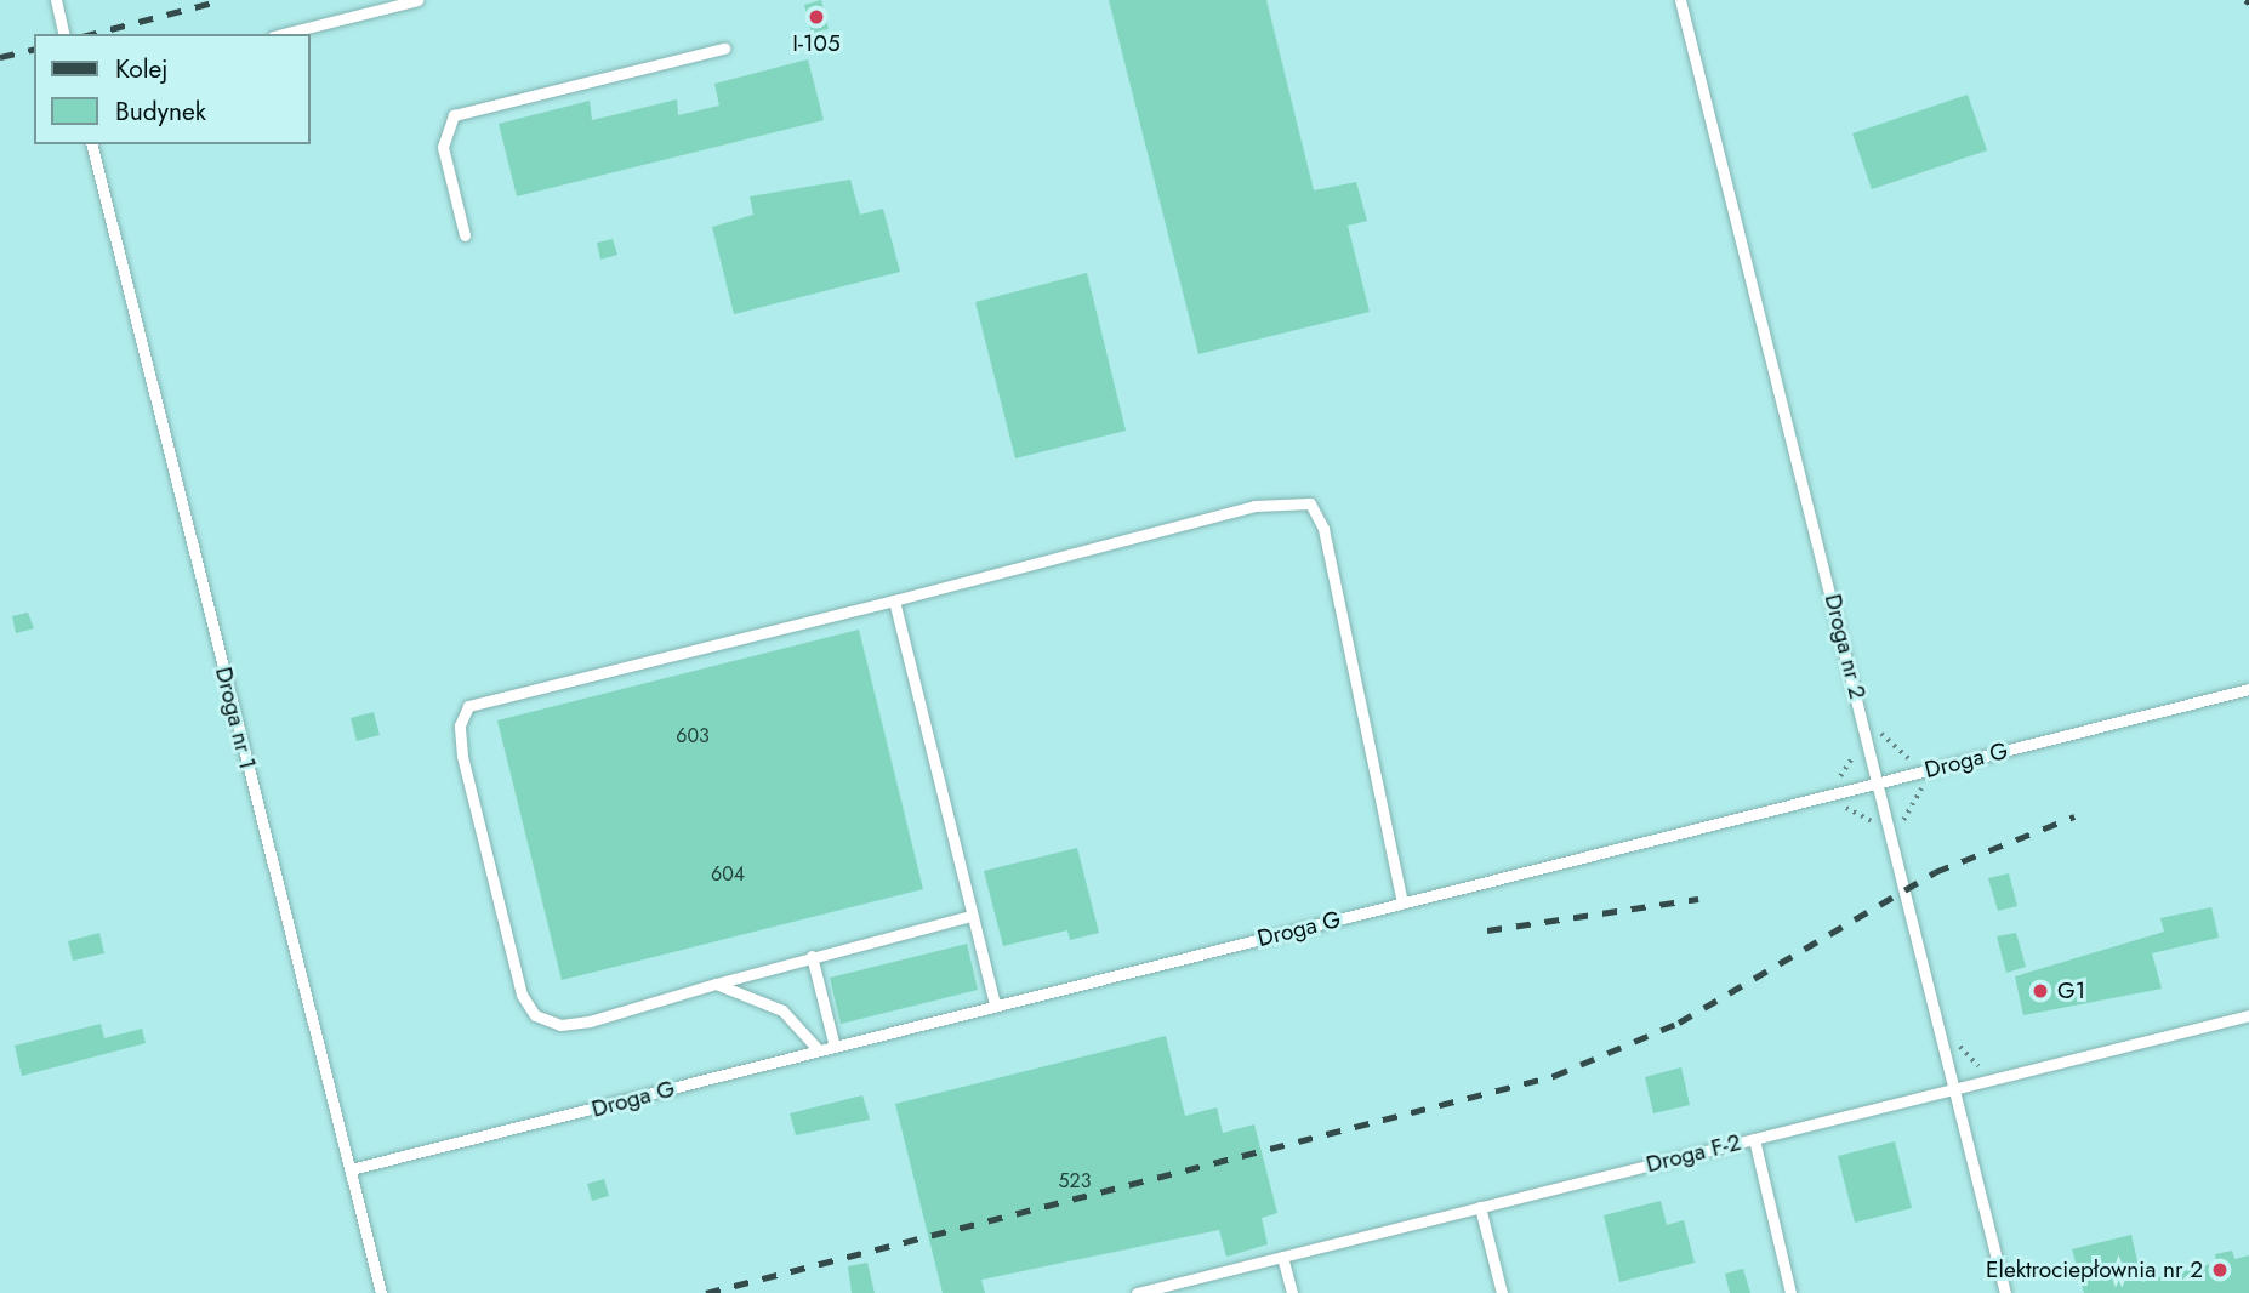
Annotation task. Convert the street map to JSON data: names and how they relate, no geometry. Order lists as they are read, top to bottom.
{
  "streets": {
    "lane": [
      "Droga nr 2",
      "Droga nr 1",
      "Droga G",
      "Droga F-2"
    ]
  },
  "crossings": [
    ["Droga nr 2", "Droga G"],
    ["Droga nr 2", "Droga F-2"],
    ["Droga nr 1", "Droga G"]
  ],
  "places": ["I-105", "G1", "Elektrociepłownia nr 2"],
  "house_numbers": ["603", "604", "523"],
  "legend": ["Kolej", "Budynek"]
}
